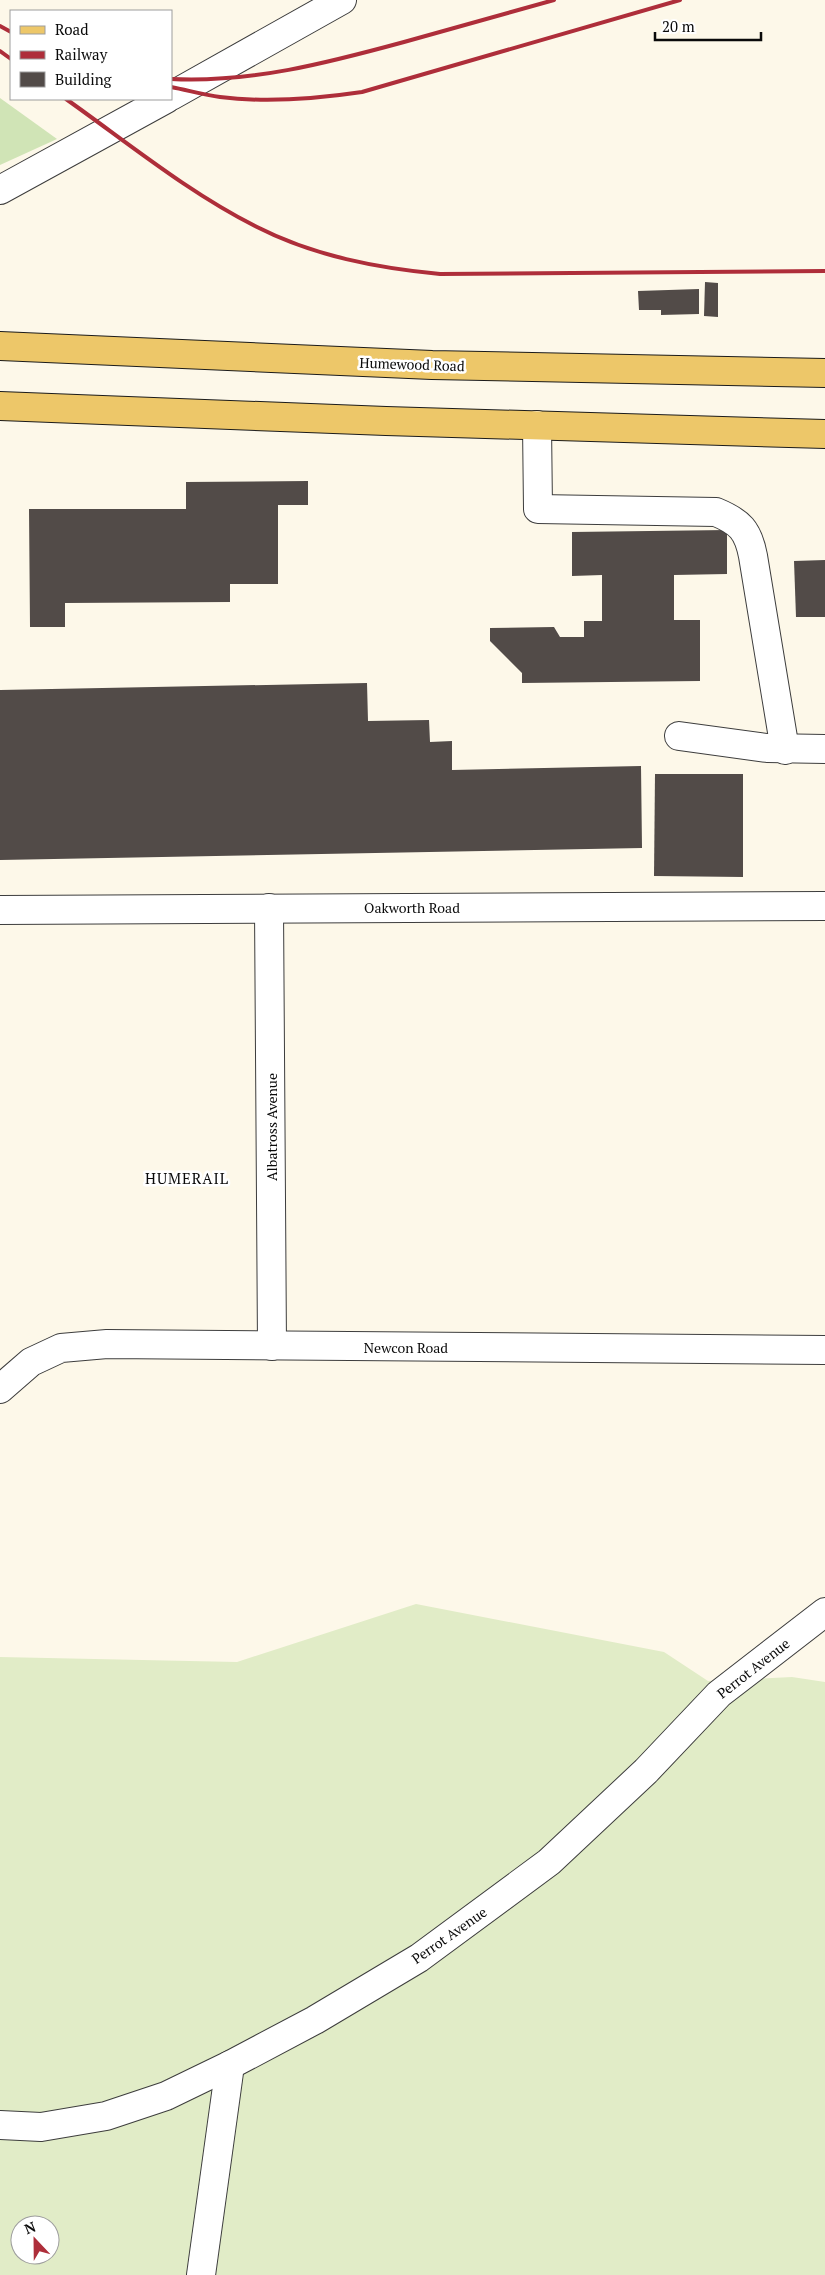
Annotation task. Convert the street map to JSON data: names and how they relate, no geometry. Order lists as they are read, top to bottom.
{
  "streets": {
    "main road": ["Humewood Road"],
    "street": [
      "Oakworth Road",
      "Albatross Avenue",
      "Newcon Road",
      "Perrot Avenue"
    ]
  },
  "crossings": [
    ["Oakworth Road", "Albatross Avenue"],
    ["Albatross Avenue", "Newcon Road"]
  ],
  "districts": ["HUMERAIL"],
  "legend": ["Road", "Railway", "Building"],
  "scale_bar": "20 m",
  "north": "top"
}
